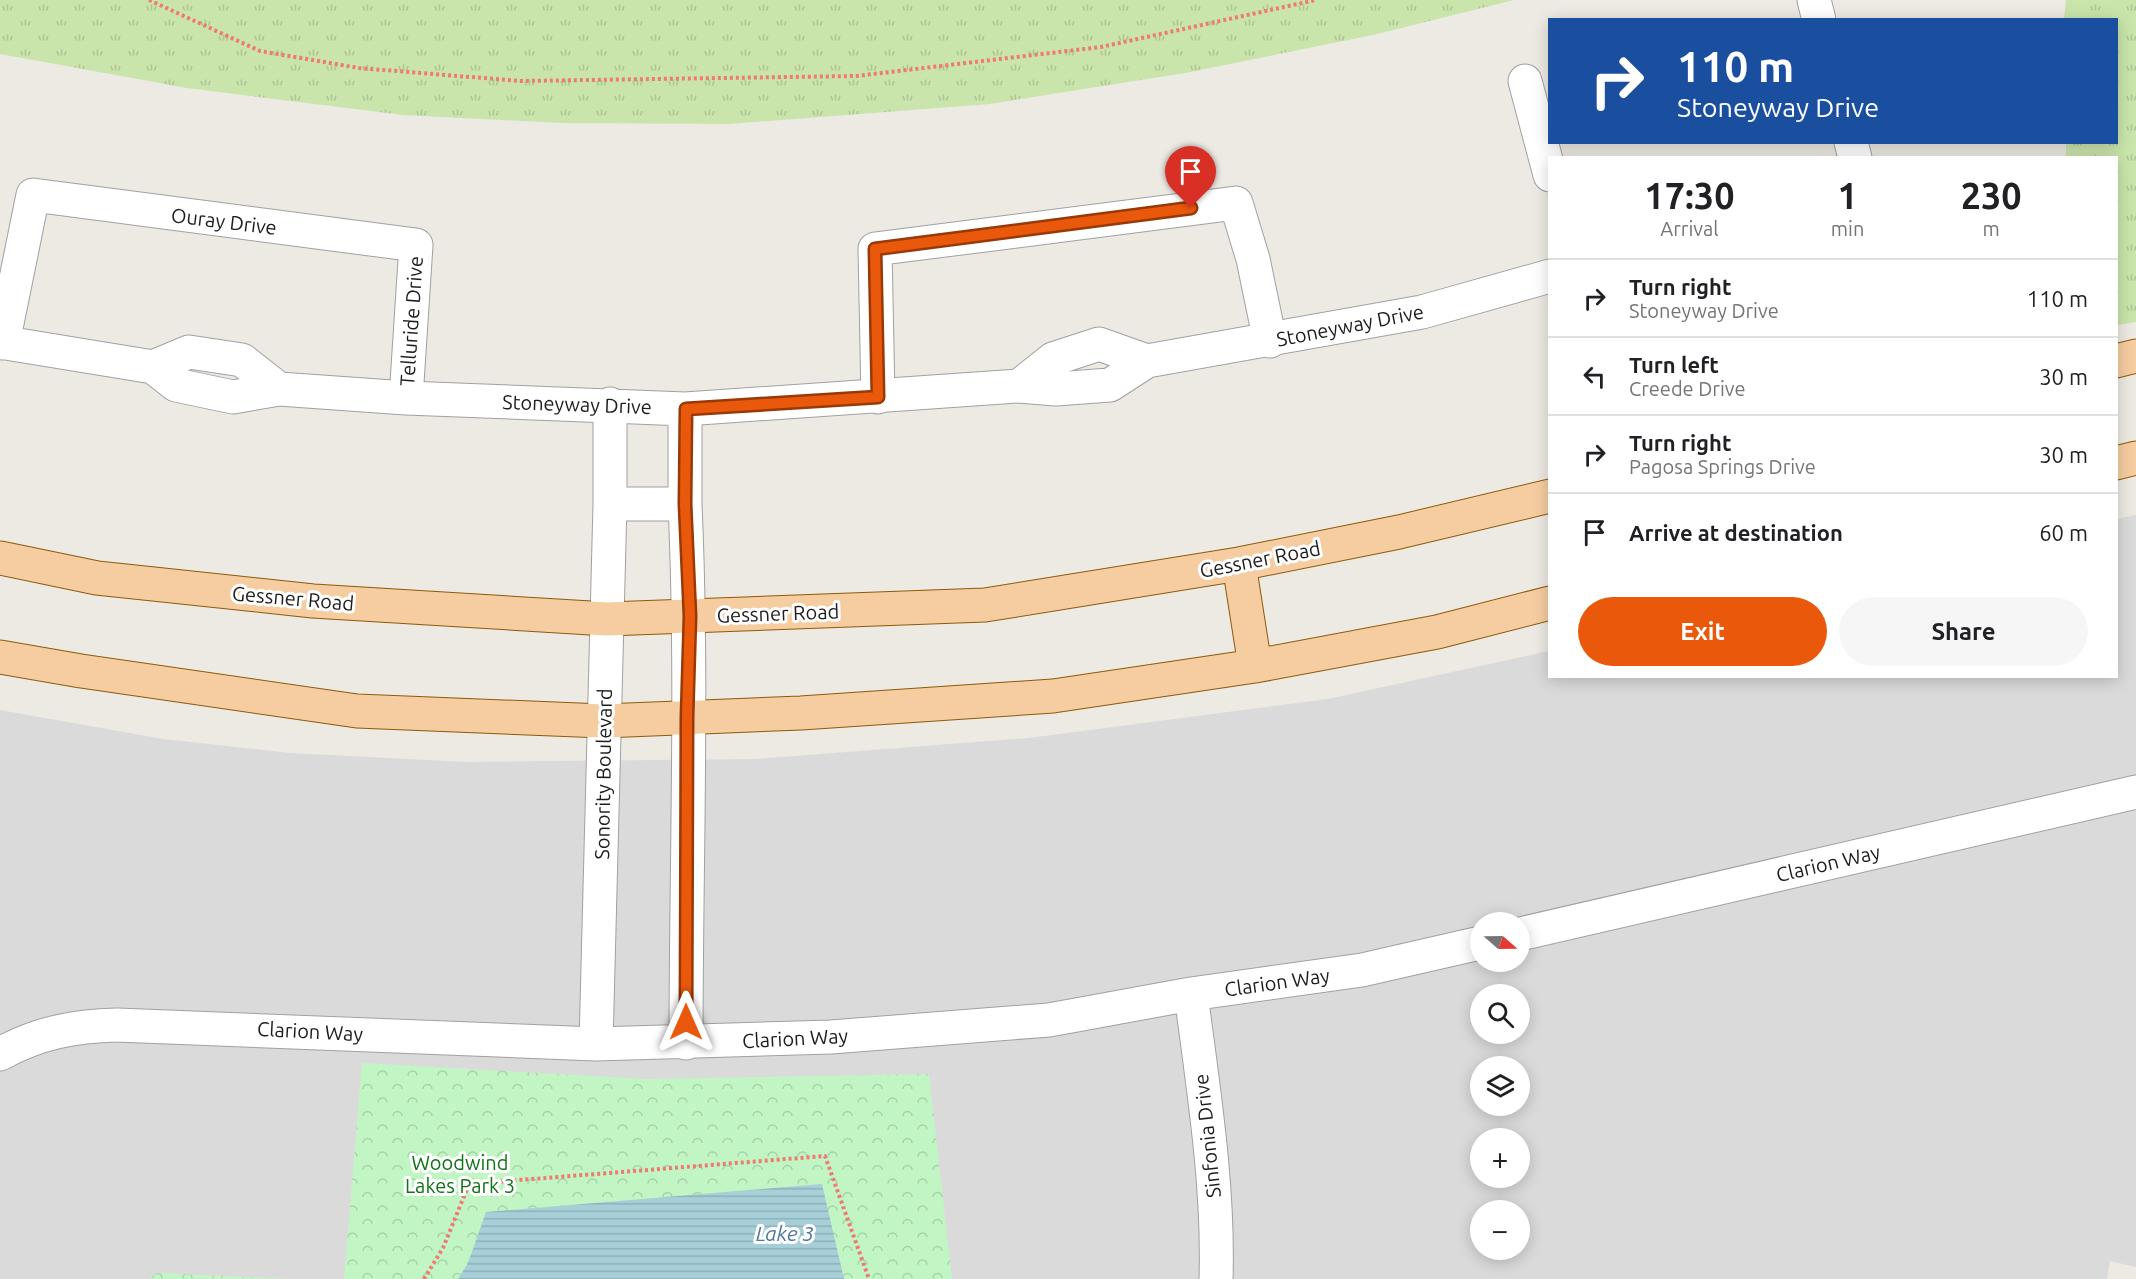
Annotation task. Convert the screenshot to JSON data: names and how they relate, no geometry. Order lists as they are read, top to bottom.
{
  "streets": {
    "main road": ["Gessner Road"],
    "street": [
      "Ouray Drive",
      "Telluride Drive",
      "Stoneyway Drive",
      "Sonority Boulevard",
      "Clarion Way",
      "Sinfonia Drive"
    ]
  },
  "crossings": [
    ["Ouray Drive", "Telluride Drive"],
    ["Ouray Drive", "Stoneyway Drive"],
    ["Telluride Drive", "Stoneyway Drive"],
    ["Stoneyway Drive", "Sonority Boulevard"],
    ["Gessner Road", "Sonority Boulevard"],
    ["Sonority Boulevard", "Clarion Way"],
    ["Clarion Way", "Sinfonia Drive"]
  ],
  "water": ["Lake 3"],
  "parks": ["Woodwind Lakes Park 3"],
  "north": "right",
  "page": {
    "turn": ["110 m", "Stoneyway Drive"],
    "eta": [
      "17:30",
      "Arrival",
      "1",
      "min",
      "230",
      "m"
    ],
    "list": [
      {
        "name": "Turn right",
        "note": "Stoneyway Drive",
        "value": "110 m"
      },
      {
        "name": "Turn left",
        "note": "Creede Drive",
        "value": "30 m"
      },
      {
        "name": "Turn right",
        "note": "Pagosa Springs Drive",
        "value": "30 m"
      },
      {
        "name": "Arrive at destination",
        "value": "60 m"
      }
    ],
    "buttons": ["Exit", "Share"],
    "map_buttons": ["+", "−"]
  }
}
